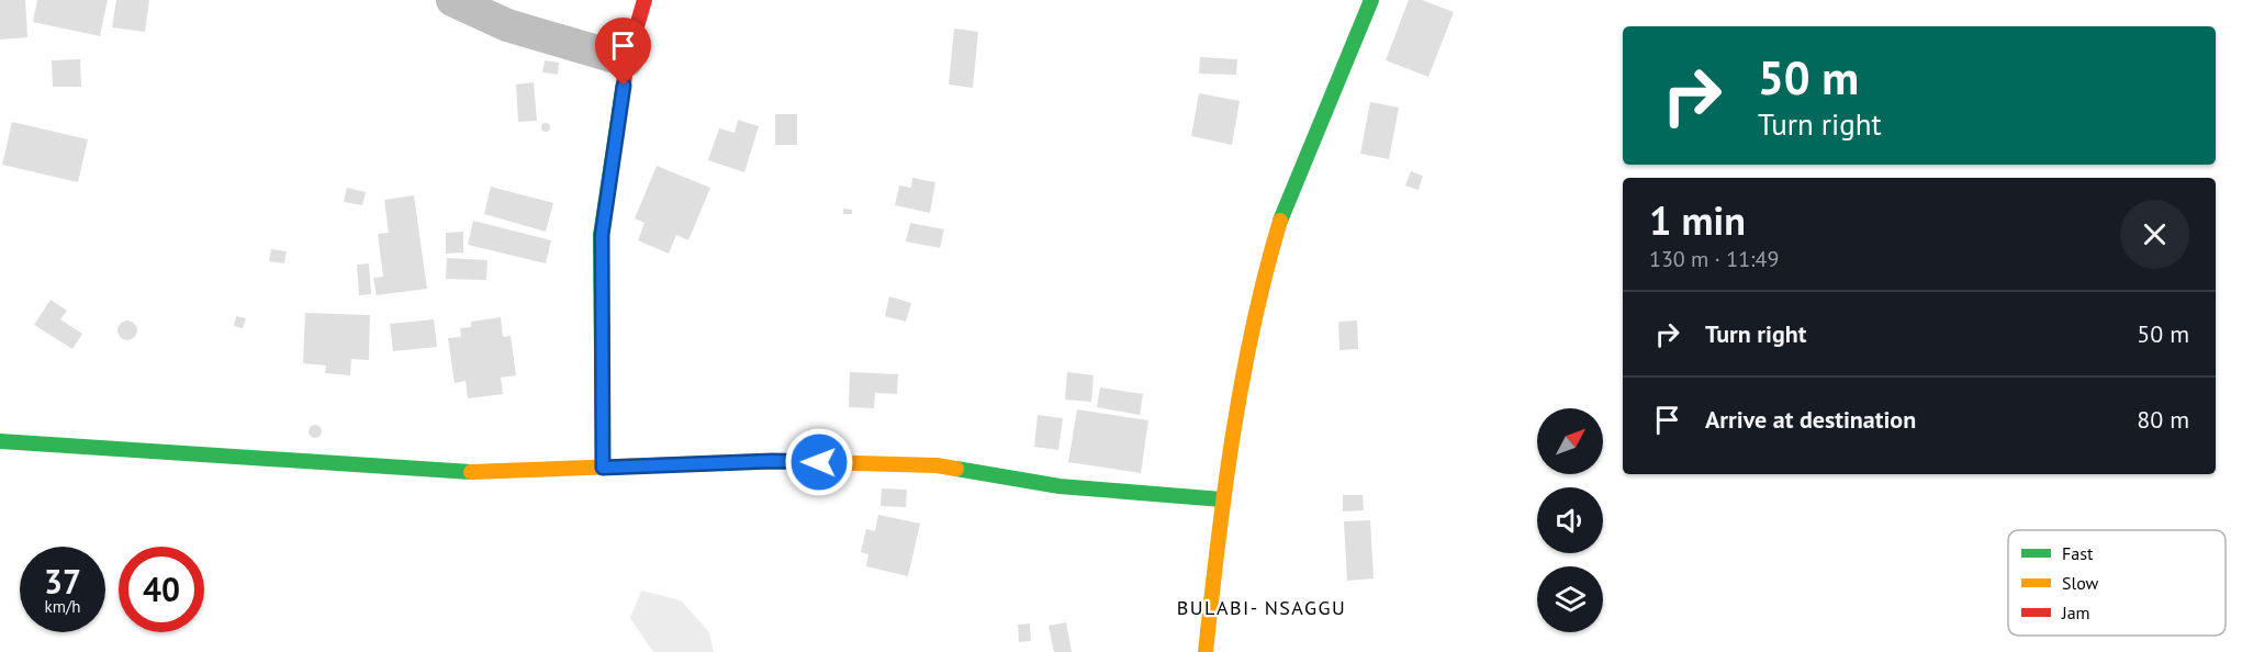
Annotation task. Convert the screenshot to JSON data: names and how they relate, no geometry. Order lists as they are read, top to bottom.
{
  "districts": ["BULABI- NSAGGU"],
  "legend": ["Fast", "Slow", "Jam"],
  "north": "top right",
  "page": {
    "turn": ["50 m", "Turn right"],
    "heading": ["1 min", "130 m · 11:49"],
    "list": [
      {
        "name": "Turn right",
        "value": "50 m"
      },
      {
        "name": "Arrive at destination",
        "value": "80 m"
      }
    ],
    "speed": "37 km/h",
    "limit": "40"
  }
}
